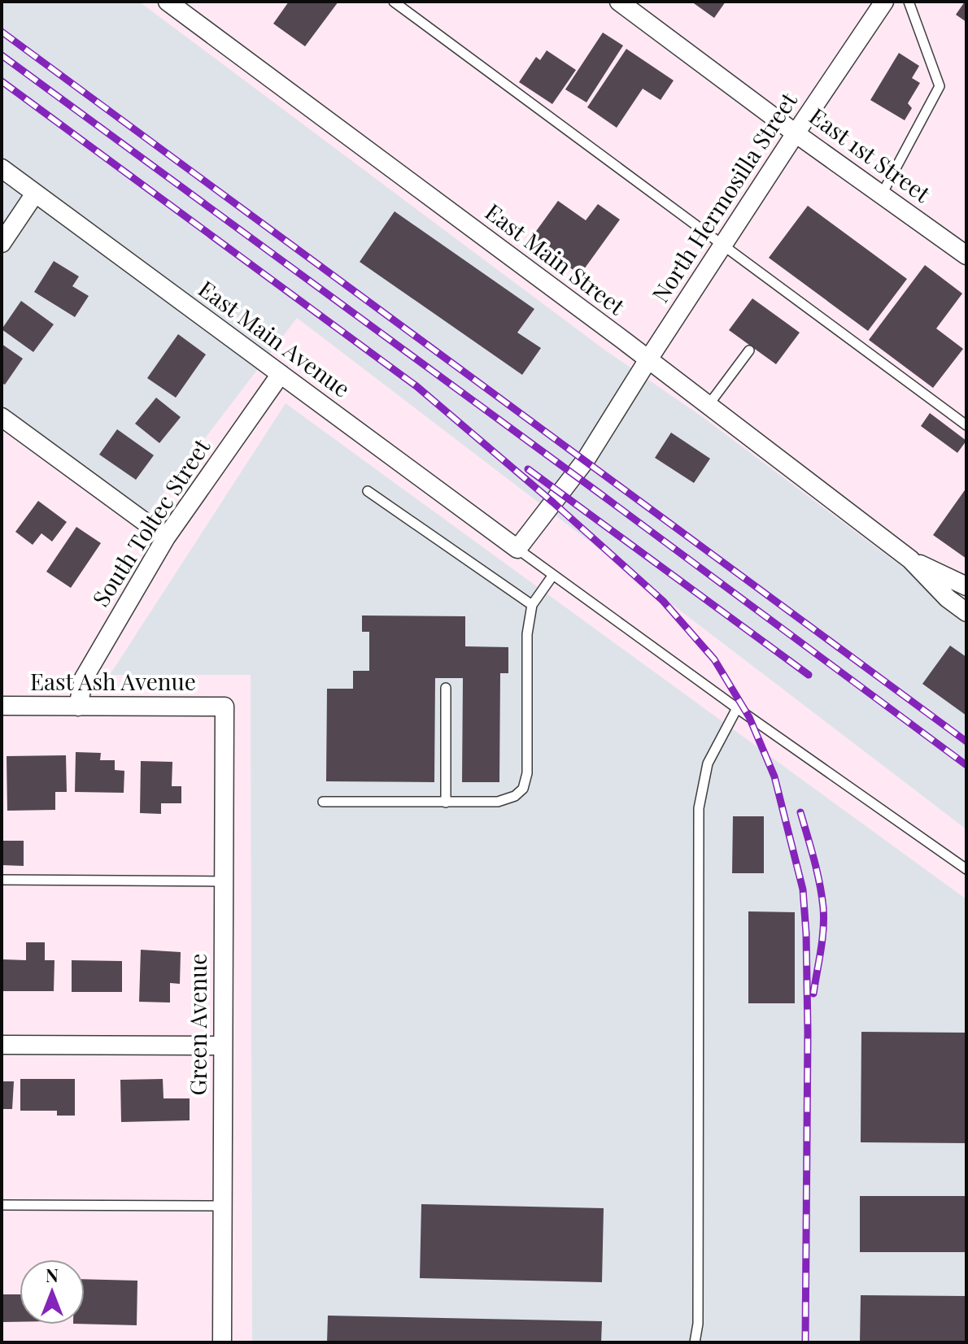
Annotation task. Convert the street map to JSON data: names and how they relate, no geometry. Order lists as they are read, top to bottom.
{
  "streets": {
    "street": [
      "East 1st Street",
      "North Hermosilla Street",
      "East Main Street",
      "East Main Avenue",
      "South Toltec Street",
      "East Ash Avenue",
      "Green Avenue"
    ]
  },
  "crossings": [
    ["East 1st Street", "North Hermosilla Street"],
    ["North Hermosilla Street", "East Main Street"],
    ["North Hermosilla Street", "East Main Avenue"],
    ["East Main Avenue", "South Toltec Street"],
    ["South Toltec Street", "East Ash Avenue"],
    ["East Ash Avenue", "Green Avenue"]
  ],
  "north": "top"
}
